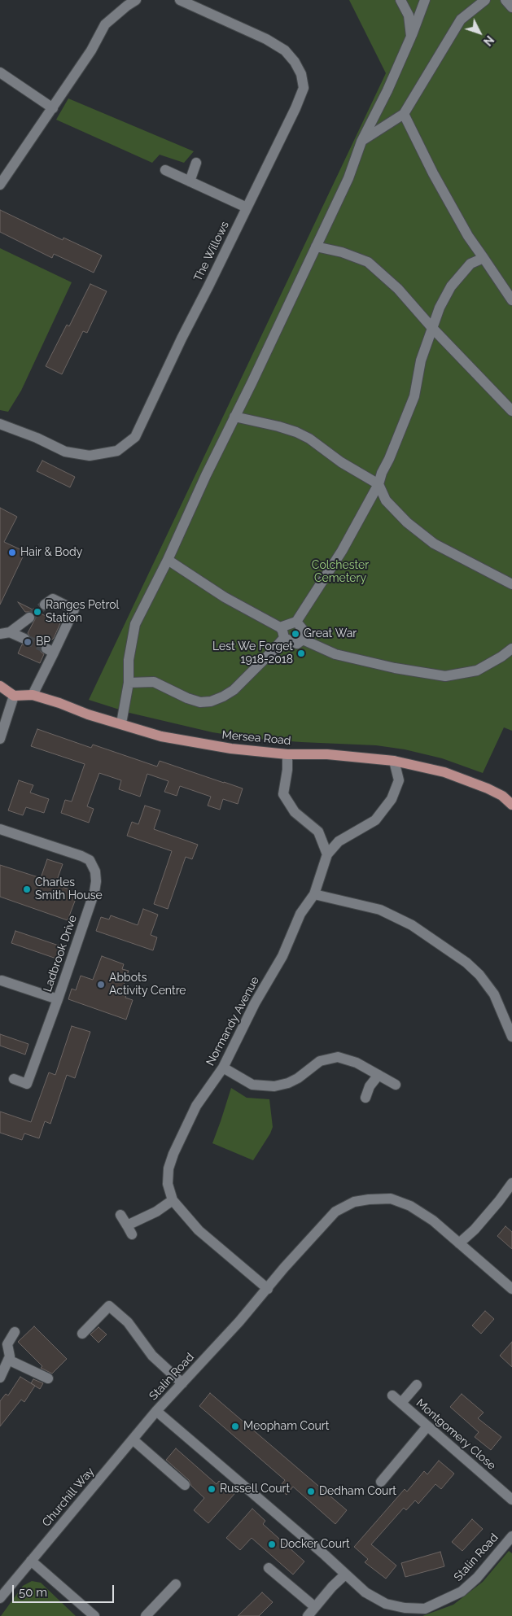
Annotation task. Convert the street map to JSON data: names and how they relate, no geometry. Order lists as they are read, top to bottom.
{
  "streets": {
    "main road": ["Mersea Road"],
    "street": [
      "The Willows",
      "Ladbrook Drive",
      "Normandy Avenue",
      "Stalin Road",
      "Montgomery Close",
      "Churchill Way"
    ]
  },
  "crossings": [
    ["Mersea Road", "Normandy Avenue"],
    ["Normandy Avenue", "Stalin Road"],
    ["Stalin Road", "Churchill Way"]
  ],
  "parks": ["Colchester Cemetery"],
  "places": [
    "Hair & Body",
    "Ranges Petrol Station",
    "Great War",
    "BP",
    "Lest We Forget 1918-2018",
    "Charles Smith House",
    "Abbots Activity Centre",
    "Meopham Court",
    "Russell Court",
    "Dedham Court",
    "Docker Court"
  ],
  "scale_bar": "50 m",
  "north": "bottom right"
}
